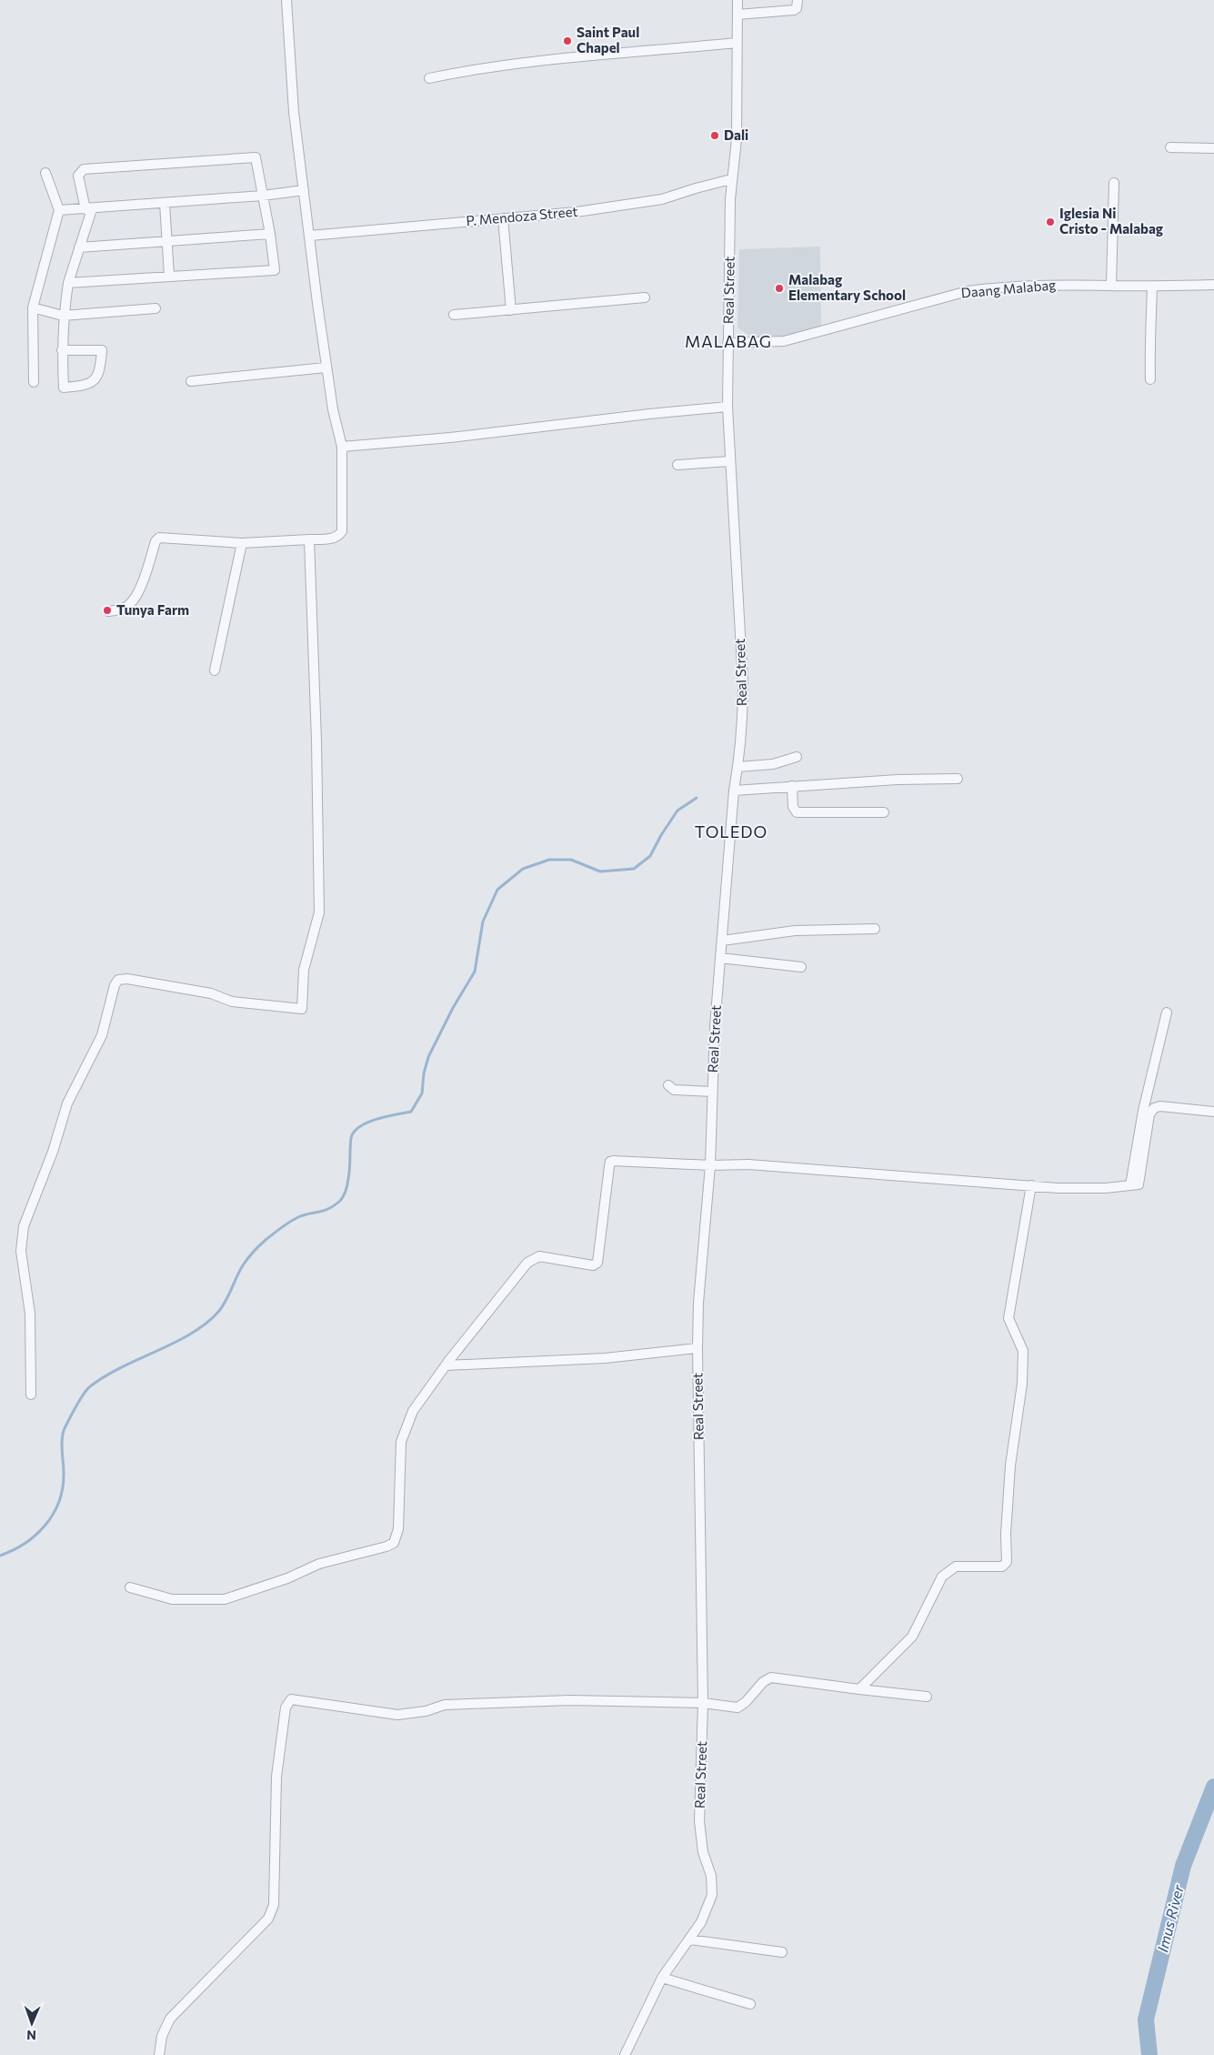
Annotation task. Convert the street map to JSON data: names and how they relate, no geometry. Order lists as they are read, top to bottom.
{
  "streets": {
    "street": ["P. Mendoza Street", "Daang Malabag", "Real Street"]
  },
  "crossings": [
    ["P. Mendoza Street", "Real Street"],
    ["Daang Malabag", "Real Street"]
  ],
  "districts": ["MALABAG", "TOLEDO"],
  "water": ["Imus River"],
  "places": [
    "Saint Paul Chapel",
    "Dali",
    "Iglesia Ni Cristo - Malabag",
    "Malabag Elementary School",
    "Tunya Farm"
  ],
  "north": "bottom"
}
